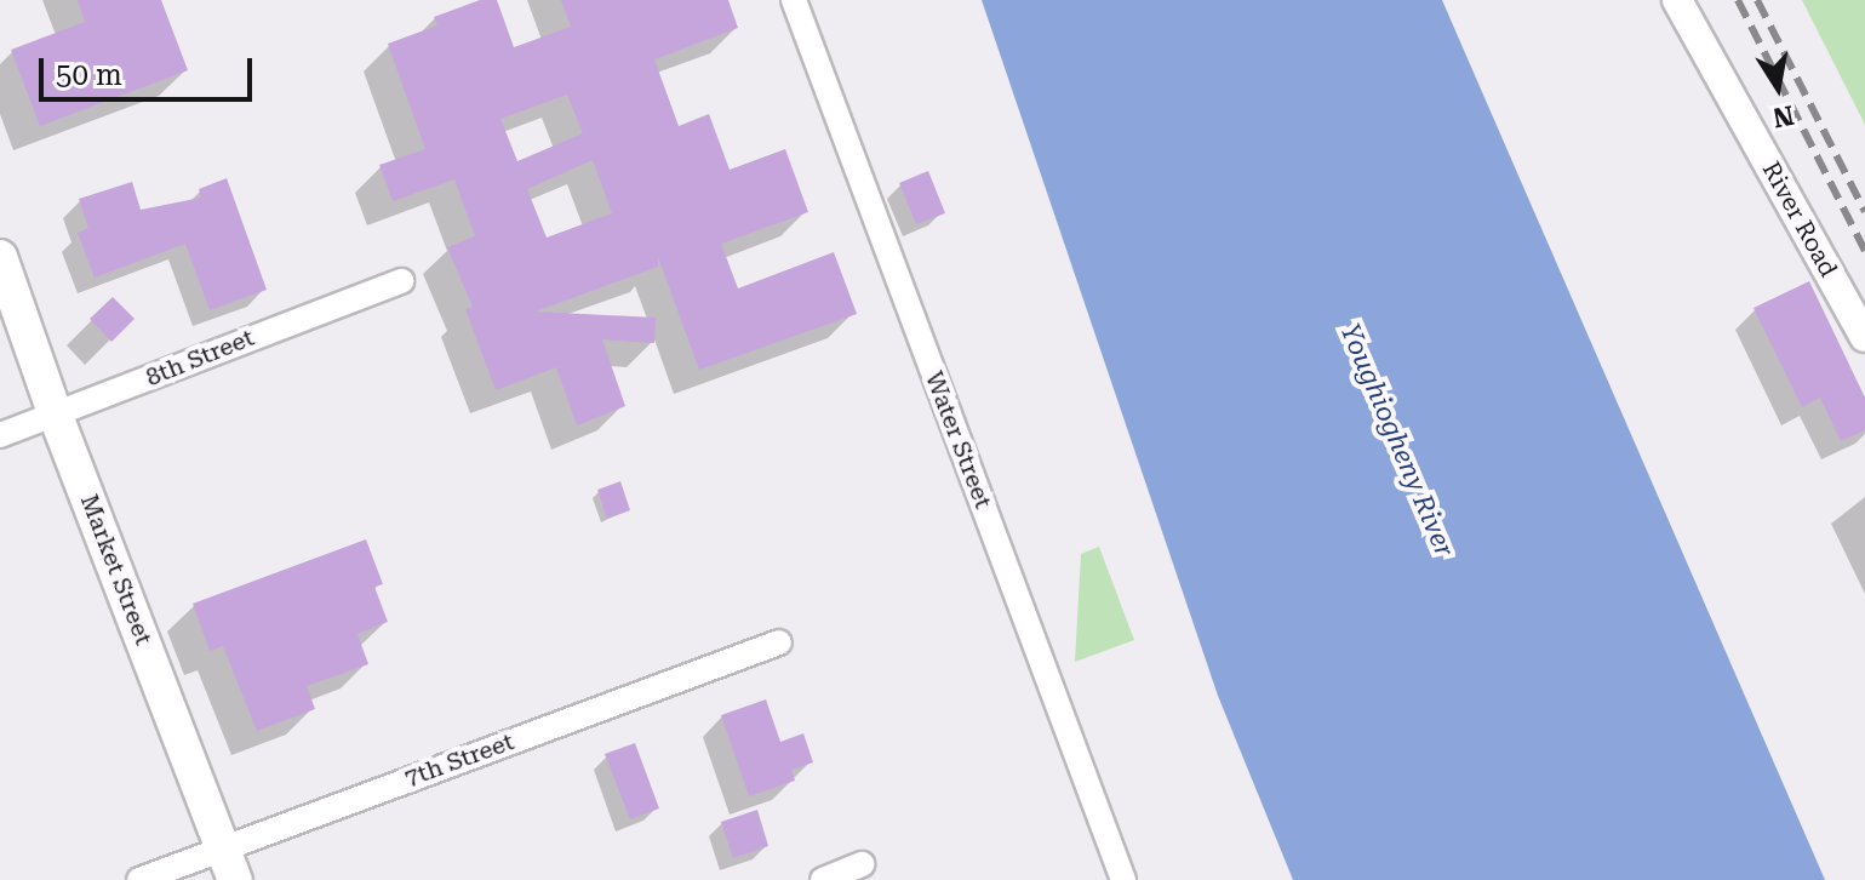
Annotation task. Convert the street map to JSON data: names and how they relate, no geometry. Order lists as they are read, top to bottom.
{
  "streets": {
    "main road": ["Market Street"],
    "street": [
      "River Road",
      "8th Street",
      "Water Street",
      "7th Street"
    ]
  },
  "crossings": [
    ["8th Street", "Market Street"],
    ["Market Street", "7th Street"]
  ],
  "water": ["Youghiogheny River"],
  "scale_bar": "50 m",
  "north": "bottom"
}
